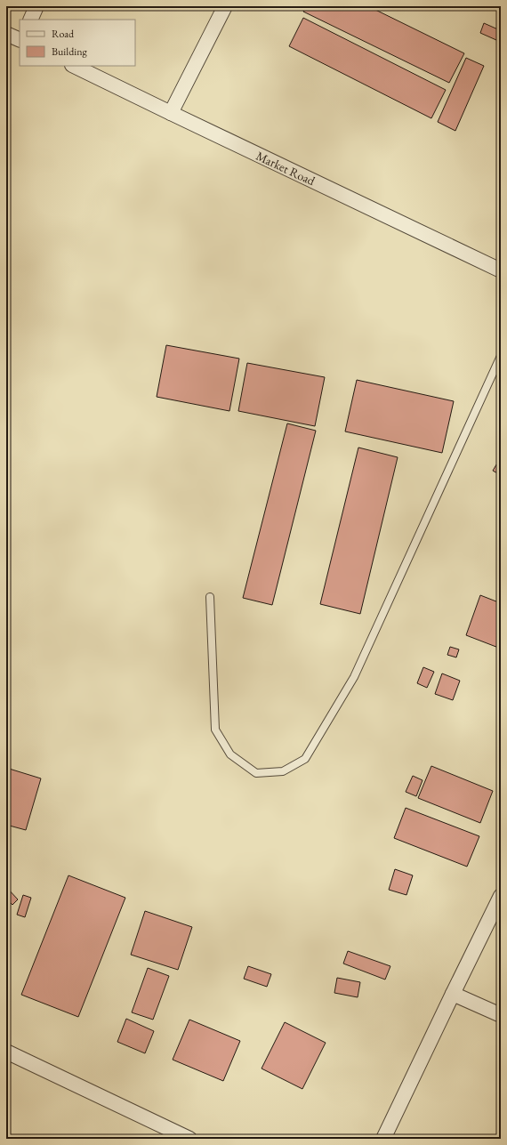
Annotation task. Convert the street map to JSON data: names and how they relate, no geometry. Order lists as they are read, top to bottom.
{
  "streets": {
    "street": ["Market Road"]
  },
  "legend": ["Road", "Building"]
}
